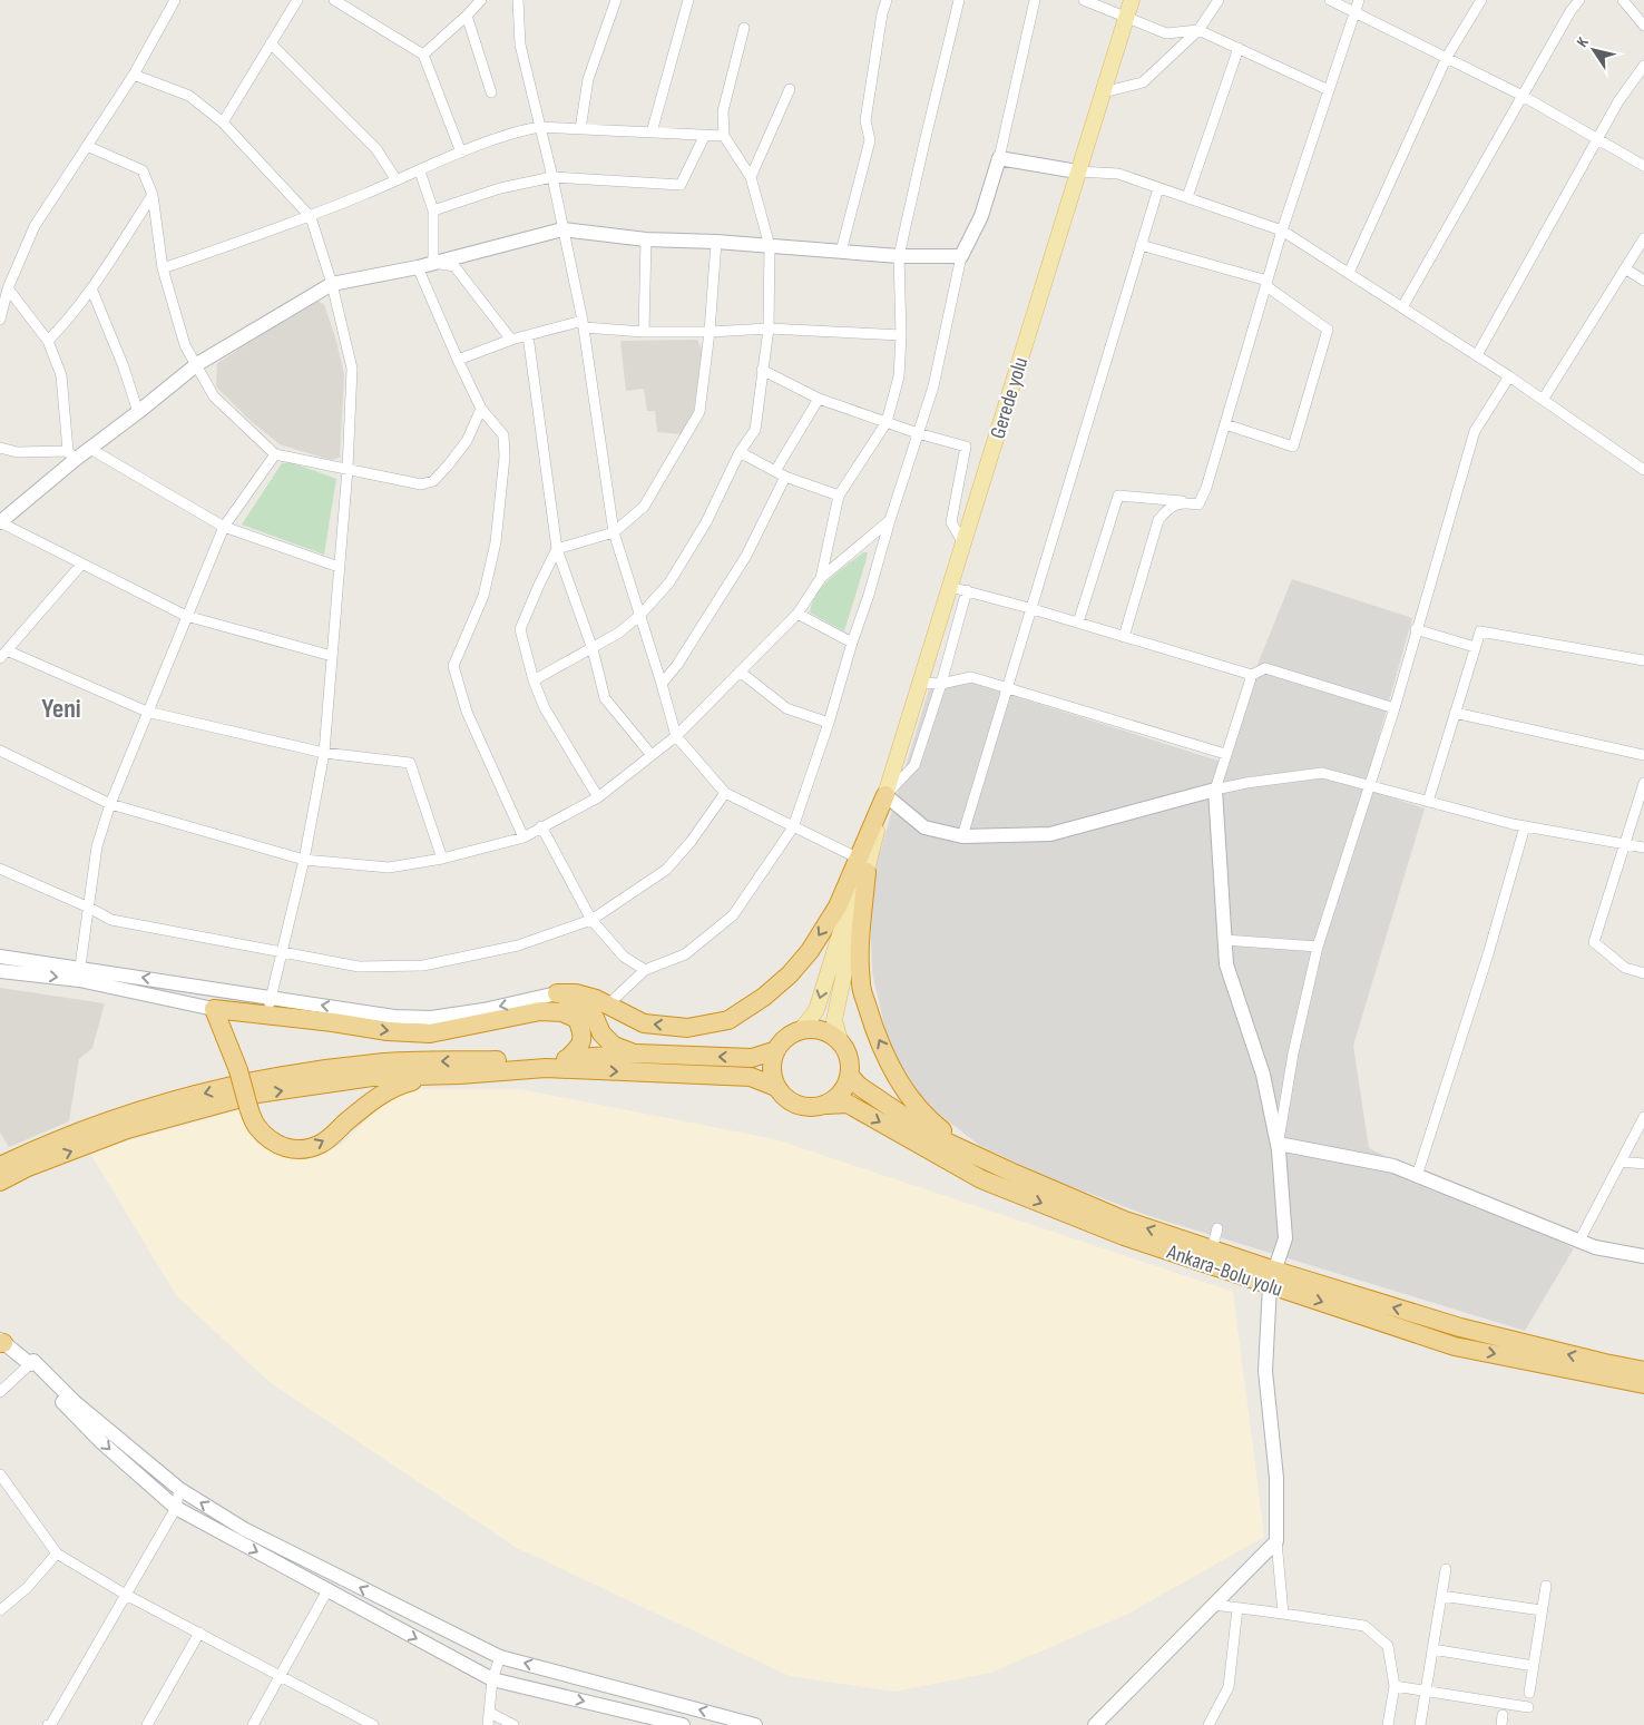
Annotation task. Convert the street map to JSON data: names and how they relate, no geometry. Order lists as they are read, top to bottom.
{
  "streets": {
    "highway": ["Ankara-Bolu yolu"],
    "main road": ["Gerede yolu"]
  },
  "districts": ["Yeni"],
  "north": "top left"
}
